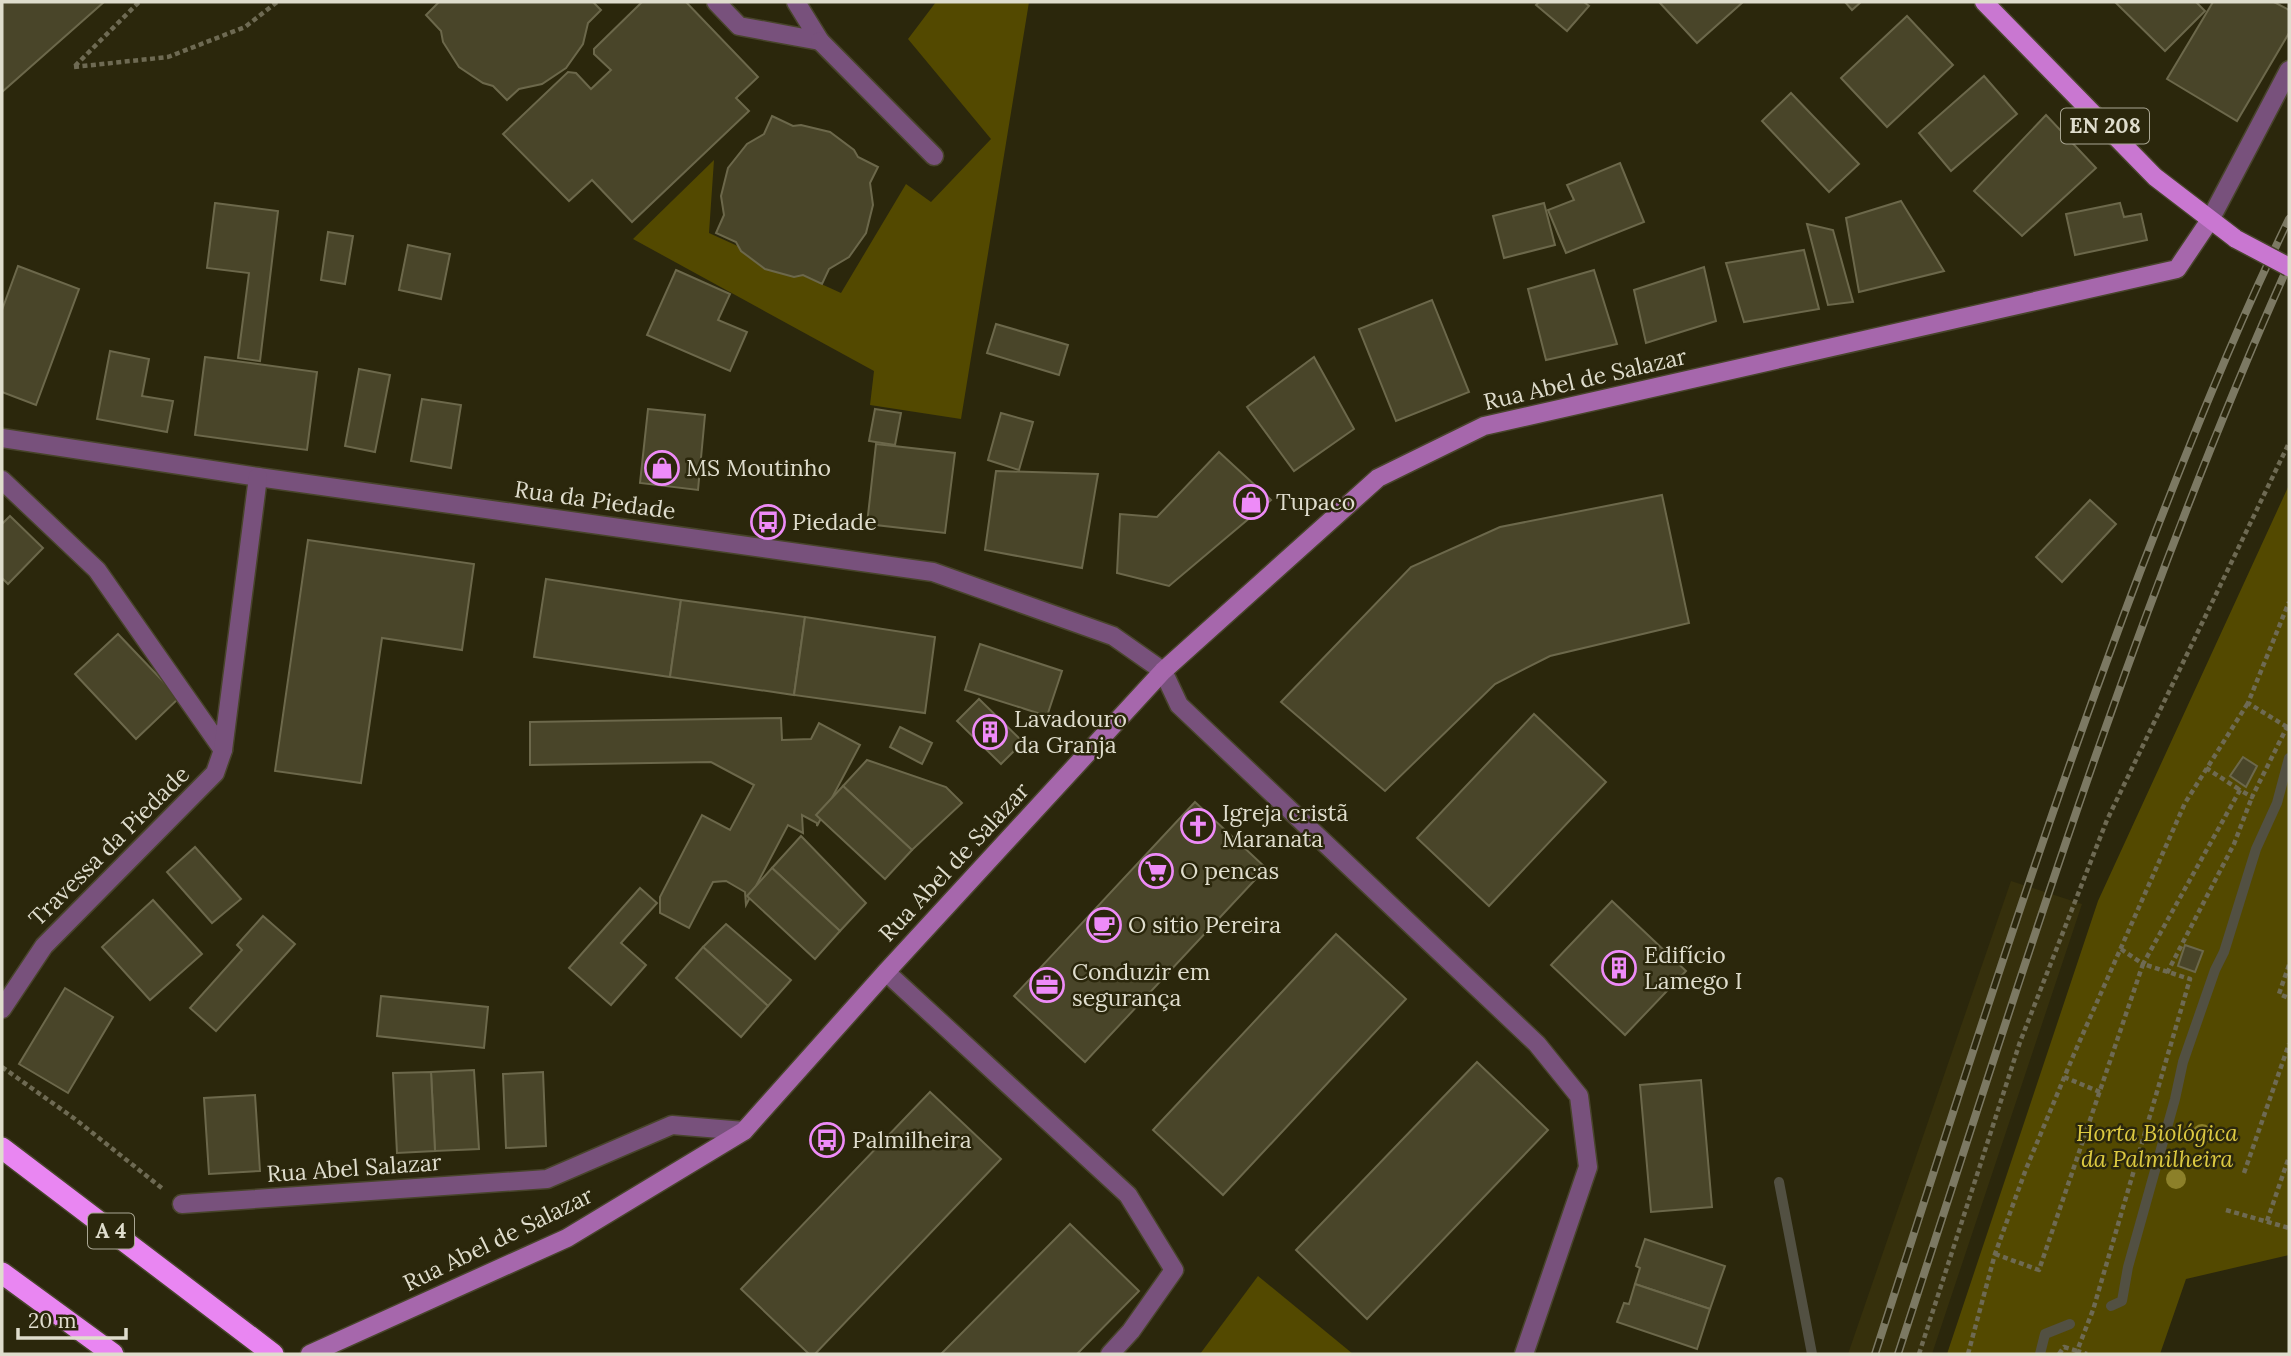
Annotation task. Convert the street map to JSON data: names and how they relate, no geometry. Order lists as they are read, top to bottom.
{
  "streets": {
    "highway": ["A 4"],
    "main road": ["EN 208"],
    "street": [
      "Rua Abel de Salazar",
      "Rua da Piedade",
      "Travessa da Piedade",
      "Rua Abel Salazar"
    ]
  },
  "crossings": [
    ["EN 208", "Rua Abel de Salazar"],
    ["Rua Abel de Salazar", "Rua da Piedade"],
    ["Rua Abel de Salazar", "Rua Abel Salazar"],
    ["Rua da Piedade", "Travessa da Piedade"]
  ],
  "parks": ["Horta Biológica da Palmilheira"],
  "places": {
    "shop": ["MS Moutinho", "Tupaco"],
    "bus stop": ["Piedade", "Palmilheira"],
    "building": ["Lavadouro da Granja", "Edifício Lamego I"],
    "church": ["Igreja cristã Maranata"],
    "supermarket": ["O pencas"],
    "cafe": ["O sitio Pereira"],
    "office": ["Conduzir em segurança"]
  },
  "scale_bar": "20 m"
}
